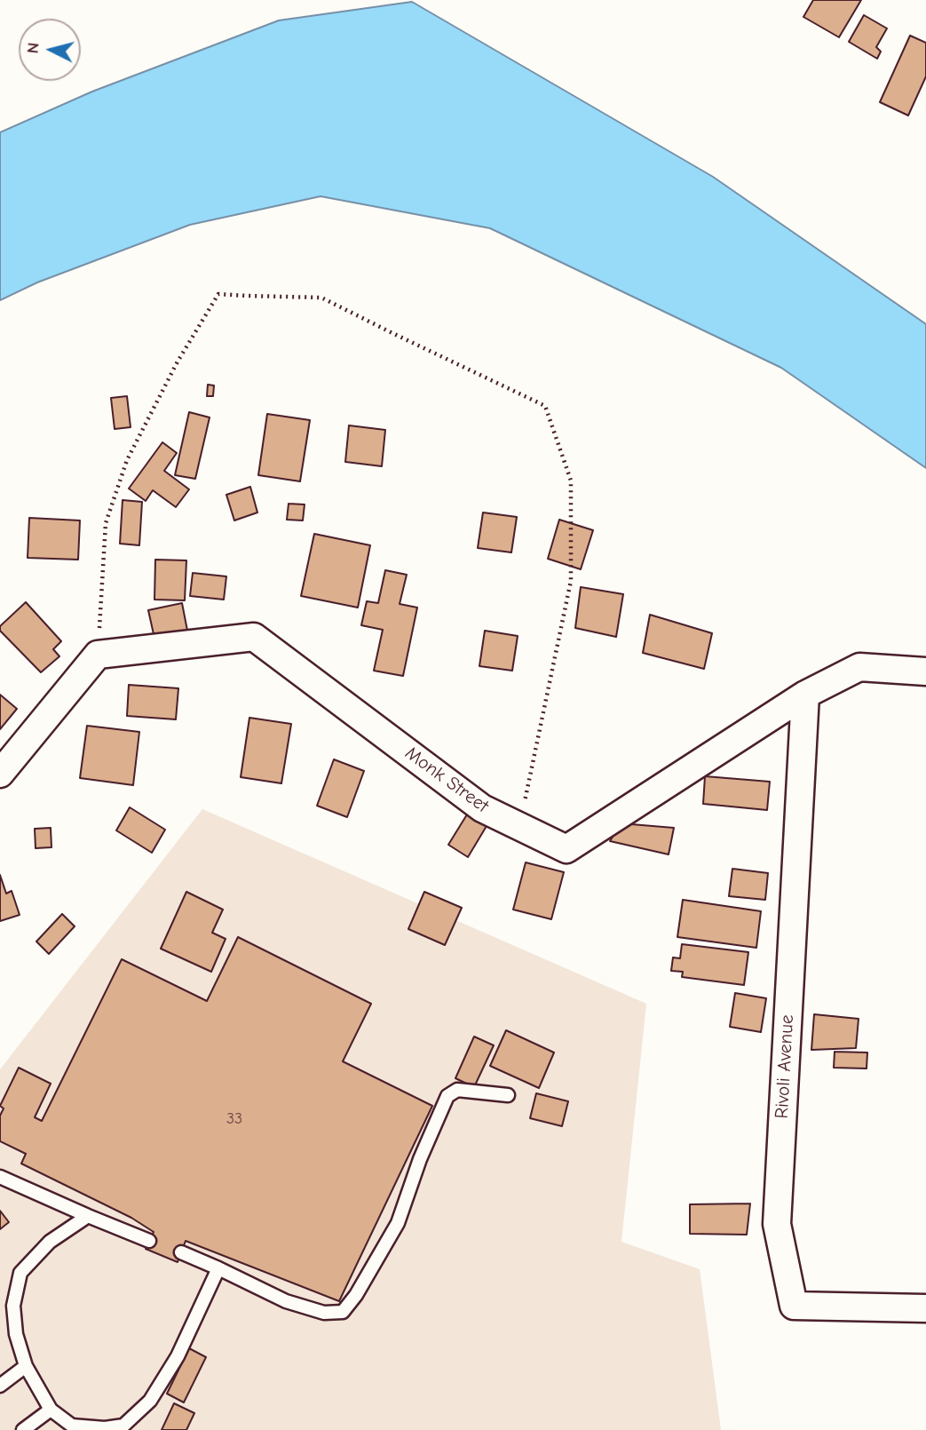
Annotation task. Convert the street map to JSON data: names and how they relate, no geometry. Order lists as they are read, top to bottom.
{
  "streets": {
    "street": ["Monk Street", "Rivoli Avenue"]
  },
  "crossings": [
    ["Monk Street", "Rivoli Avenue"]
  ],
  "house_numbers": ["33"],
  "north": "left"
}
